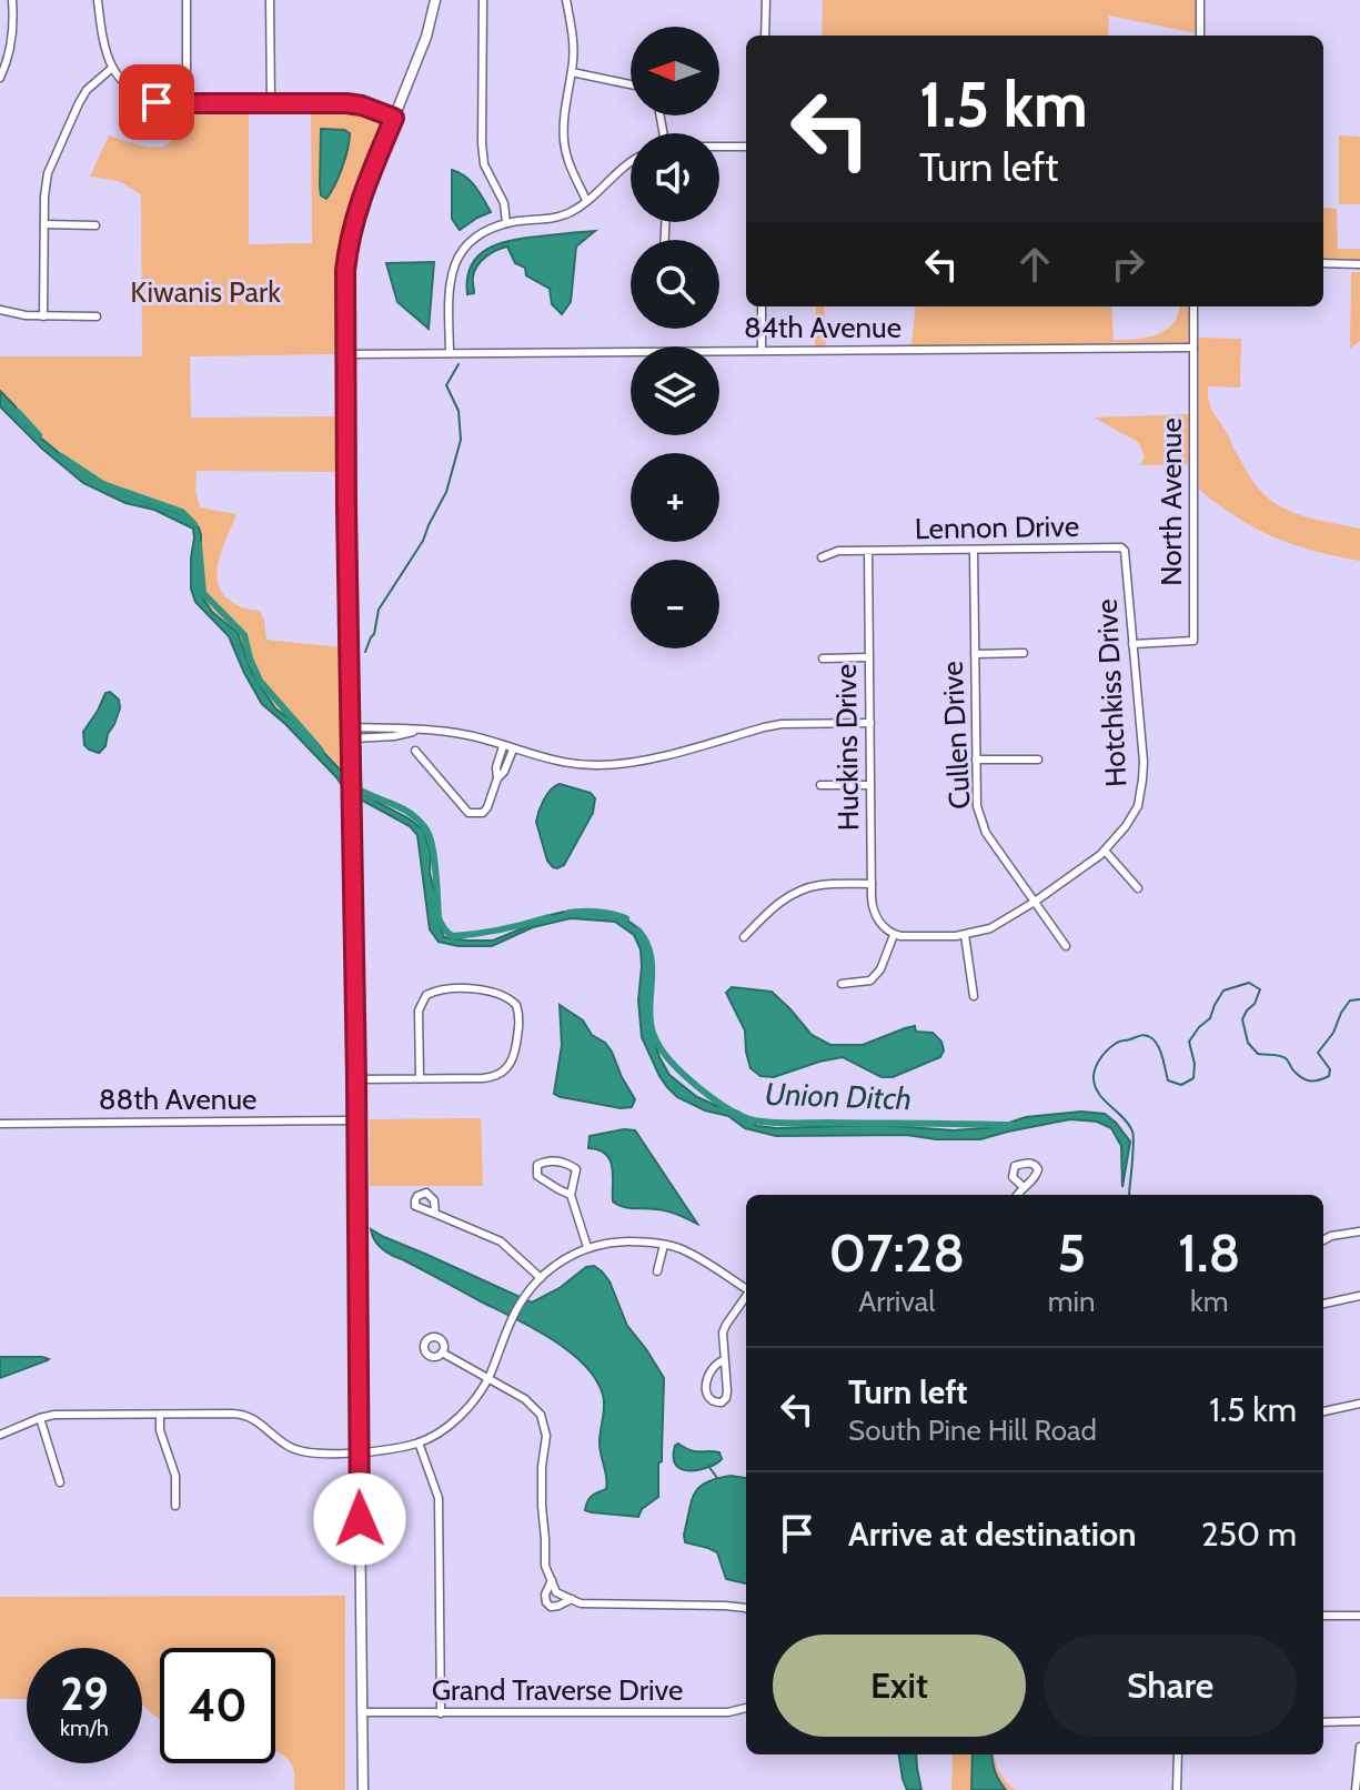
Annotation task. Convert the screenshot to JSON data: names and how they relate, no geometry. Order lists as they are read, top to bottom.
{
  "streets": {
    "street": [
      "84th Avenue",
      "North Avenue",
      "Lennon Drive",
      "Hotchkiss Drive",
      "Cullen Drive",
      "Huckins Drive",
      "88th Avenue",
      "Grand Traverse Drive"
    ]
  },
  "crossings": [
    ["84th Avenue", "North Avenue"],
    ["North Avenue", "Hotchkiss Drive"],
    ["Lennon Drive", "Hotchkiss Drive"],
    ["Lennon Drive", "Cullen Drive"],
    ["Lennon Drive", "Huckins Drive"],
    ["Hotchkiss Drive", "Cullen Drive"],
    ["Hotchkiss Drive", "Huckins Drive"]
  ],
  "water": ["Union Ditch"],
  "parks": ["Kiwanis Park"],
  "north": "left",
  "page": {
    "map_buttons": ["+", "−"],
    "turn": ["1.5 km", "Turn left"],
    "eta": [
      "07:28",
      "Arrival",
      "5",
      "min",
      "1.8",
      "km"
    ],
    "list": [
      {
        "name": "Turn left",
        "note": "South Pine Hill Road",
        "value": "1.5 km"
      },
      {
        "name": "Arrive at destination",
        "value": "250 m"
      }
    ],
    "buttons": ["Exit", "Share"],
    "speed": "29 km/h",
    "limit": "40"
  }
}
